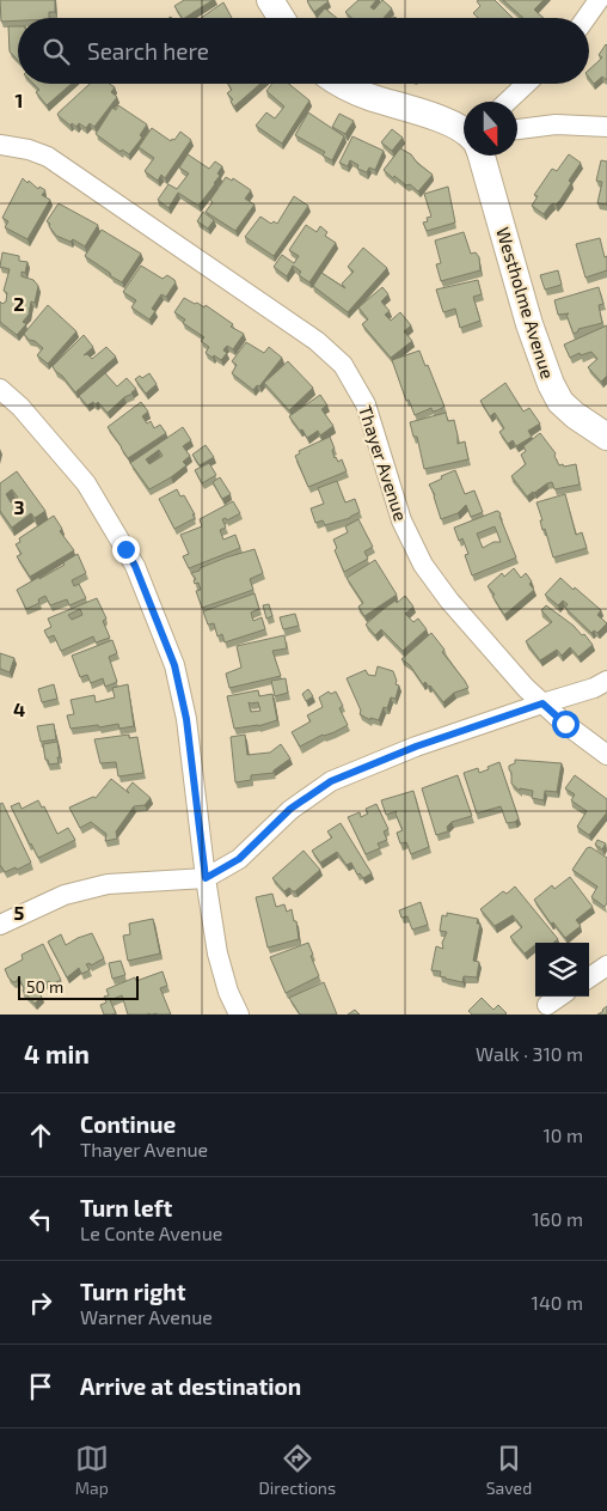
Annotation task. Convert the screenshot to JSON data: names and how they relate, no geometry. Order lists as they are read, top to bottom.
{
  "streets": {
    "street": ["Westholme Avenue", "Thayer Avenue"]
  },
  "scale_bar": "50 m",
  "north": "bottom",
  "page": {
    "search": "Search here",
    "scale": "50 m",
    "heading": ["4 min", "Walk · 310 m"],
    "list": [
      ["Continue", "Thayer Avenue", "10 m"],
      ["Turn left", "Le Conte Avenue", "160 m"],
      ["Turn right", "Warner Avenue", "140 m"],
      "Arrive at destination"
    ],
    "nav": ["Map", "Directions", "Saved"]
  },
  "grid": {
    "rows": [
      "1",
      "2",
      "3",
      "4",
      "5"
    ]
  }
}
